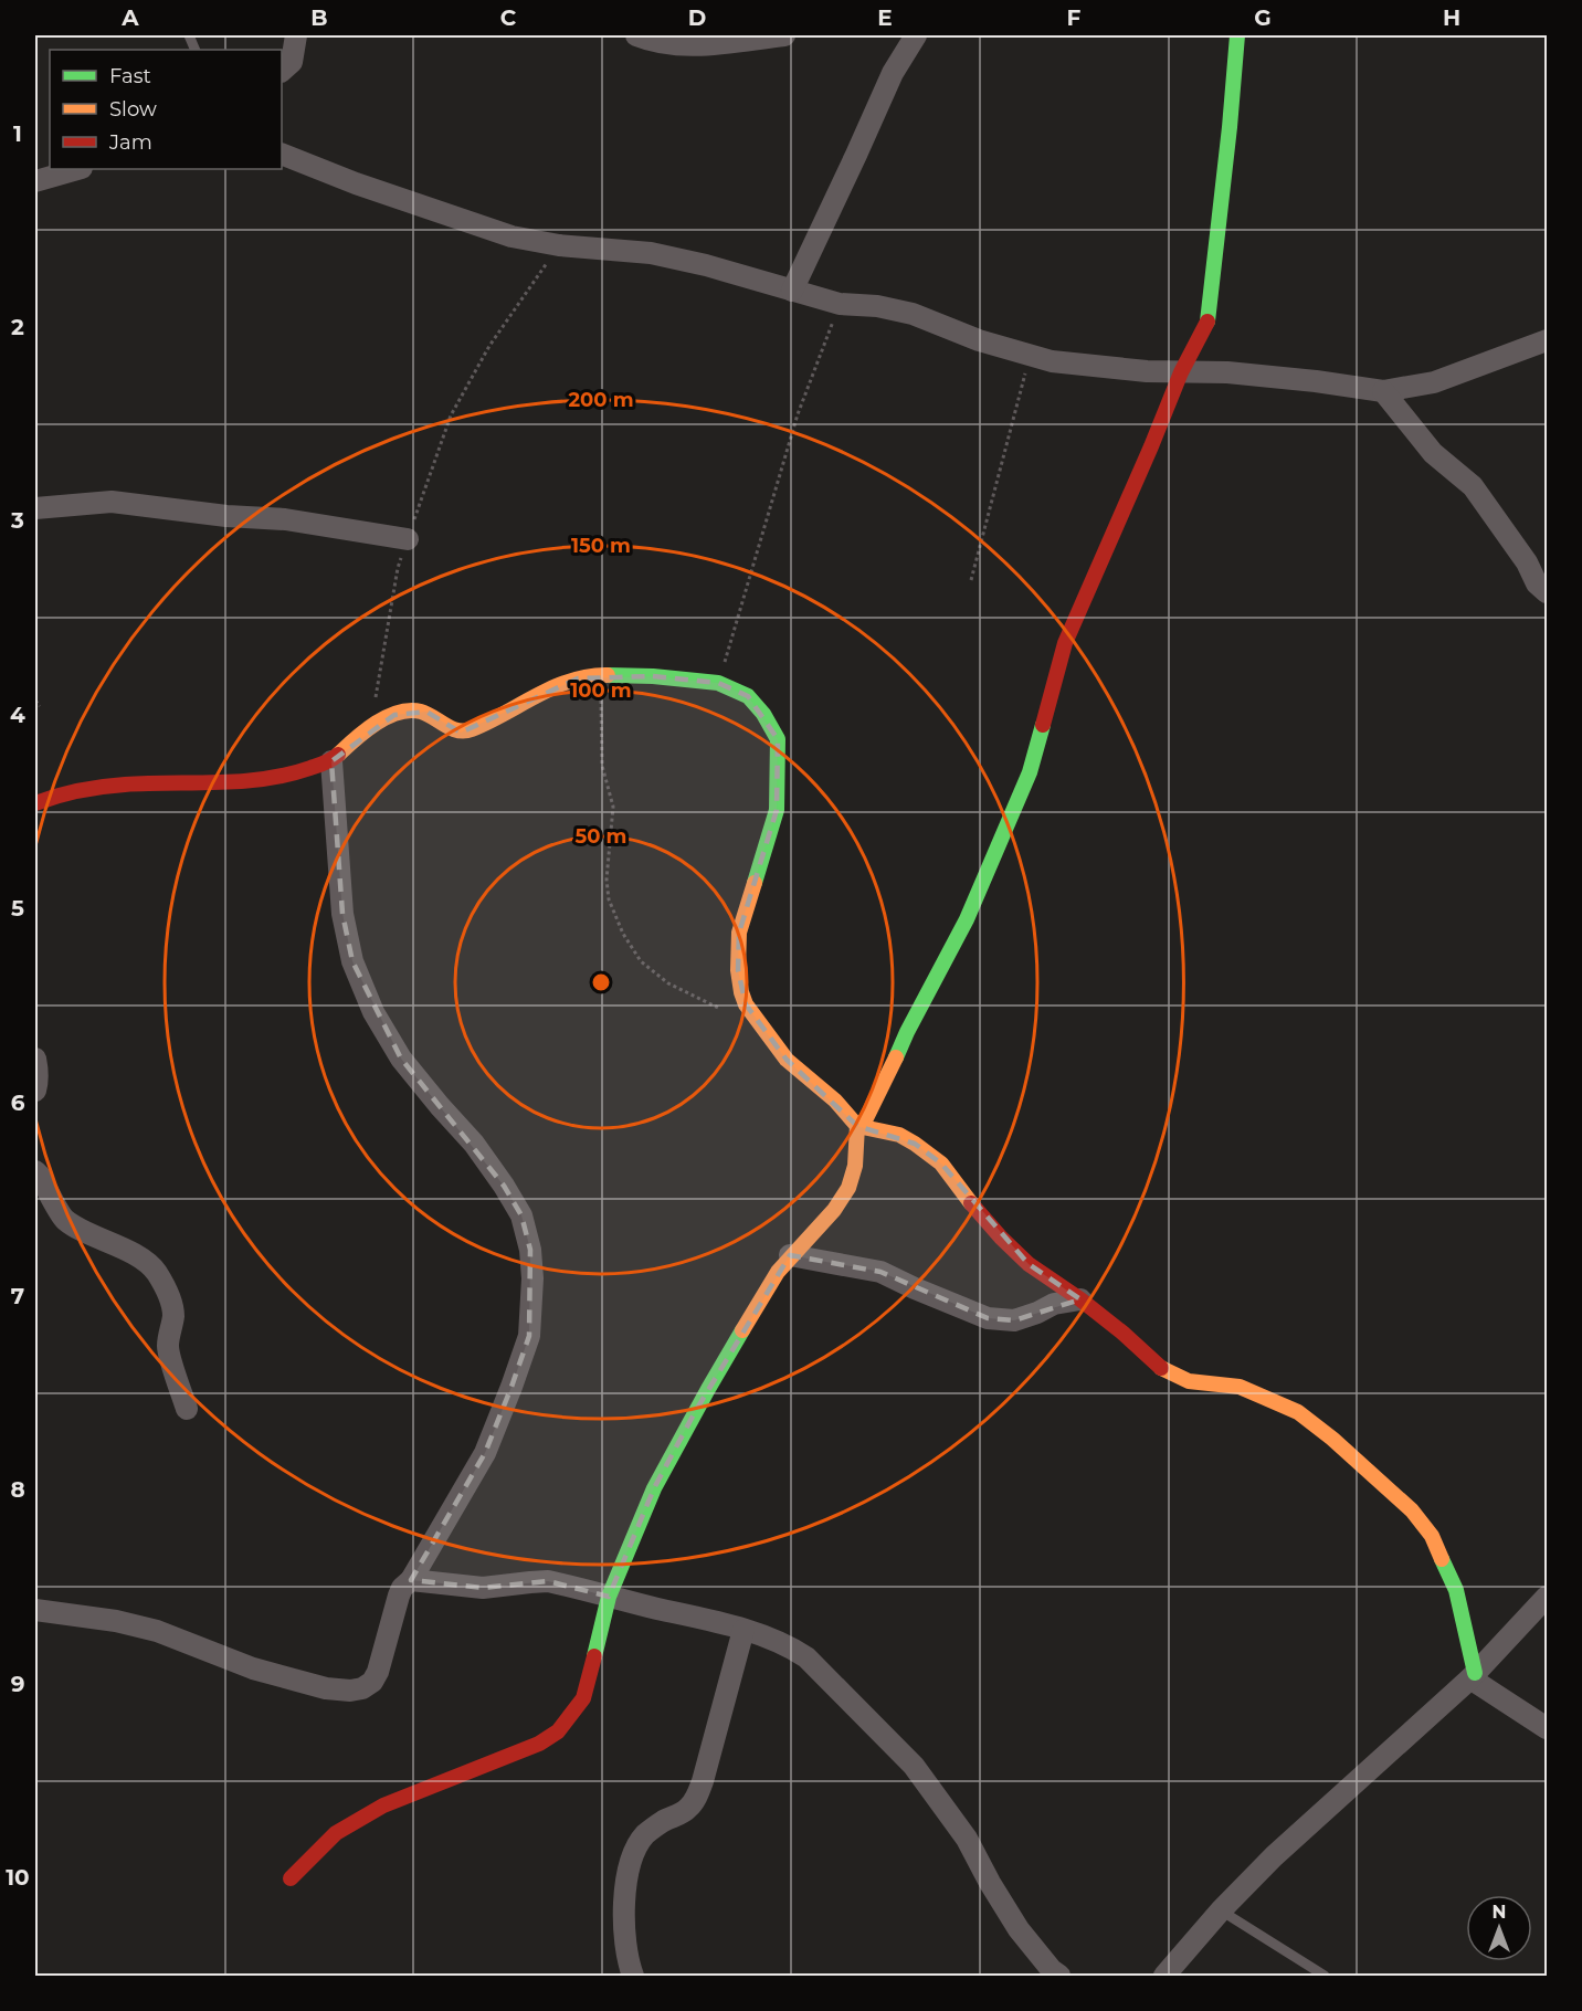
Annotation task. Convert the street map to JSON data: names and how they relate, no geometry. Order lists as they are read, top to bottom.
{
  "legend": ["Fast", "Slow", "Jam"],
  "north": "top",
  "grid": {
    "columns": [
      "A",
      "B",
      "C",
      "D",
      "E",
      "F",
      "G",
      "H"
    ],
    "rows": [
      "1",
      "2",
      "3",
      "4",
      "5",
      "6",
      "7",
      "8",
      "9",
      "10"
    ]
  },
  "rings": [
    "200 m",
    "150 m",
    "100 m",
    "50 m"
  ]
}
